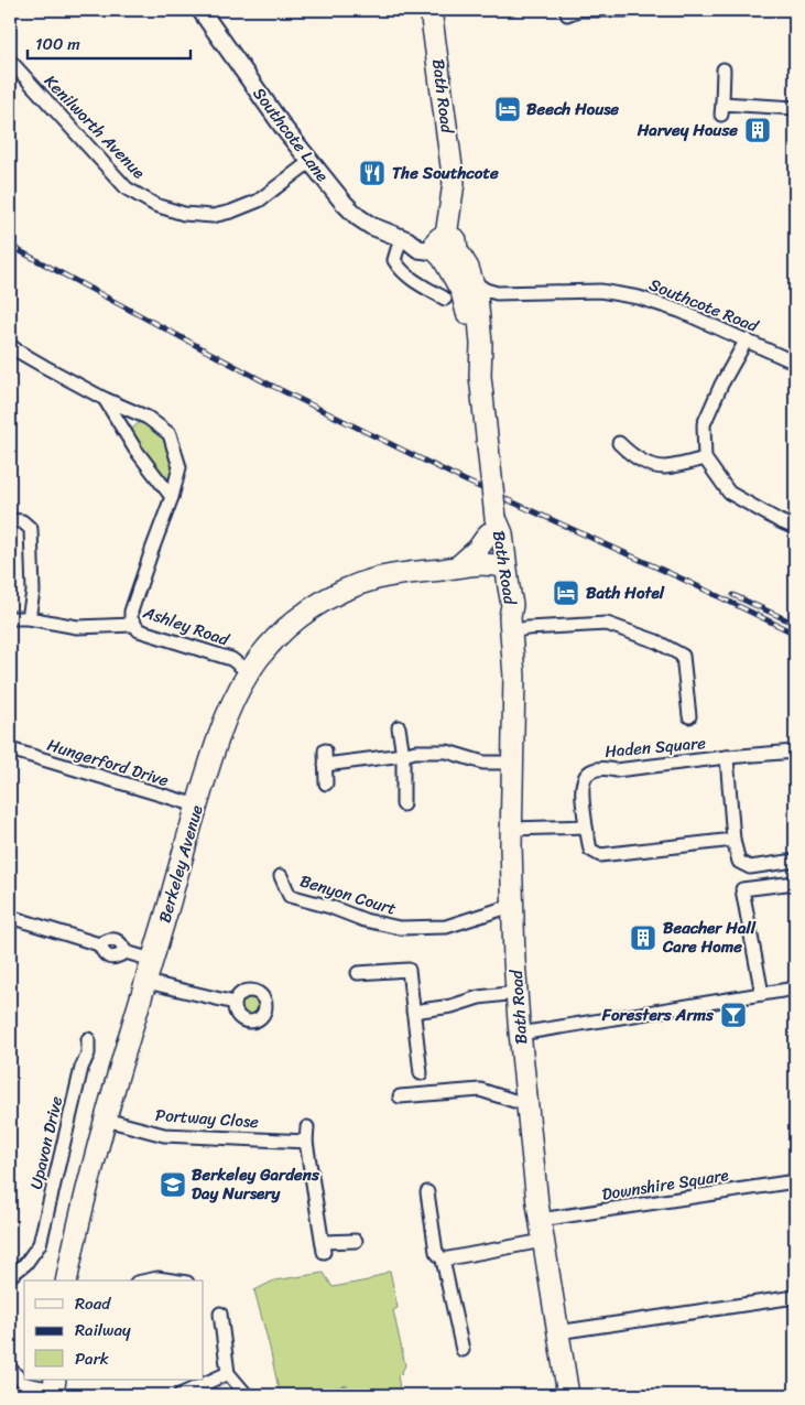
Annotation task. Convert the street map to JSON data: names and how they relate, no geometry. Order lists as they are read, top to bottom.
{
  "streets": {
    "main road": ["Bath Road", "Berkeley Avenue"],
    "street": [
      "Kenilworth Avenue",
      "Southcote Lane",
      "Southcote Road",
      "Ashley Road",
      "Haden Square",
      "Hungerford Drive",
      "Benyon Court",
      "Portway Close",
      "Upavon Drive",
      "Downshire Square"
    ]
  },
  "crossings": [
    ["Bath Road", "Southcote Lane"],
    ["Bath Road", "Southcote Road"],
    ["Bath Road", "Berkeley Avenue"],
    ["Bath Road", "Benyon Court"],
    ["Bath Road", "Downshire Square"],
    ["Kenilworth Avenue", "Southcote Lane"],
    ["Ashley Road", "Berkeley Avenue"],
    ["Hungerford Drive", "Berkeley Avenue"],
    ["Berkeley Avenue", "Portway Close"]
  ],
  "places": {
    "hotel": ["Beech House", "Bath Hotel"],
    "building": ["Harvey House", "Beacher Hall Care Home"],
    "restaurant": ["The Southcote"],
    "bar": ["Foresters Arms"],
    "school or university": ["Berkeley Gardens Day Nursery"]
  },
  "legend": ["Road", "Railway", "Park"],
  "scale_bar": "100 m"
}
